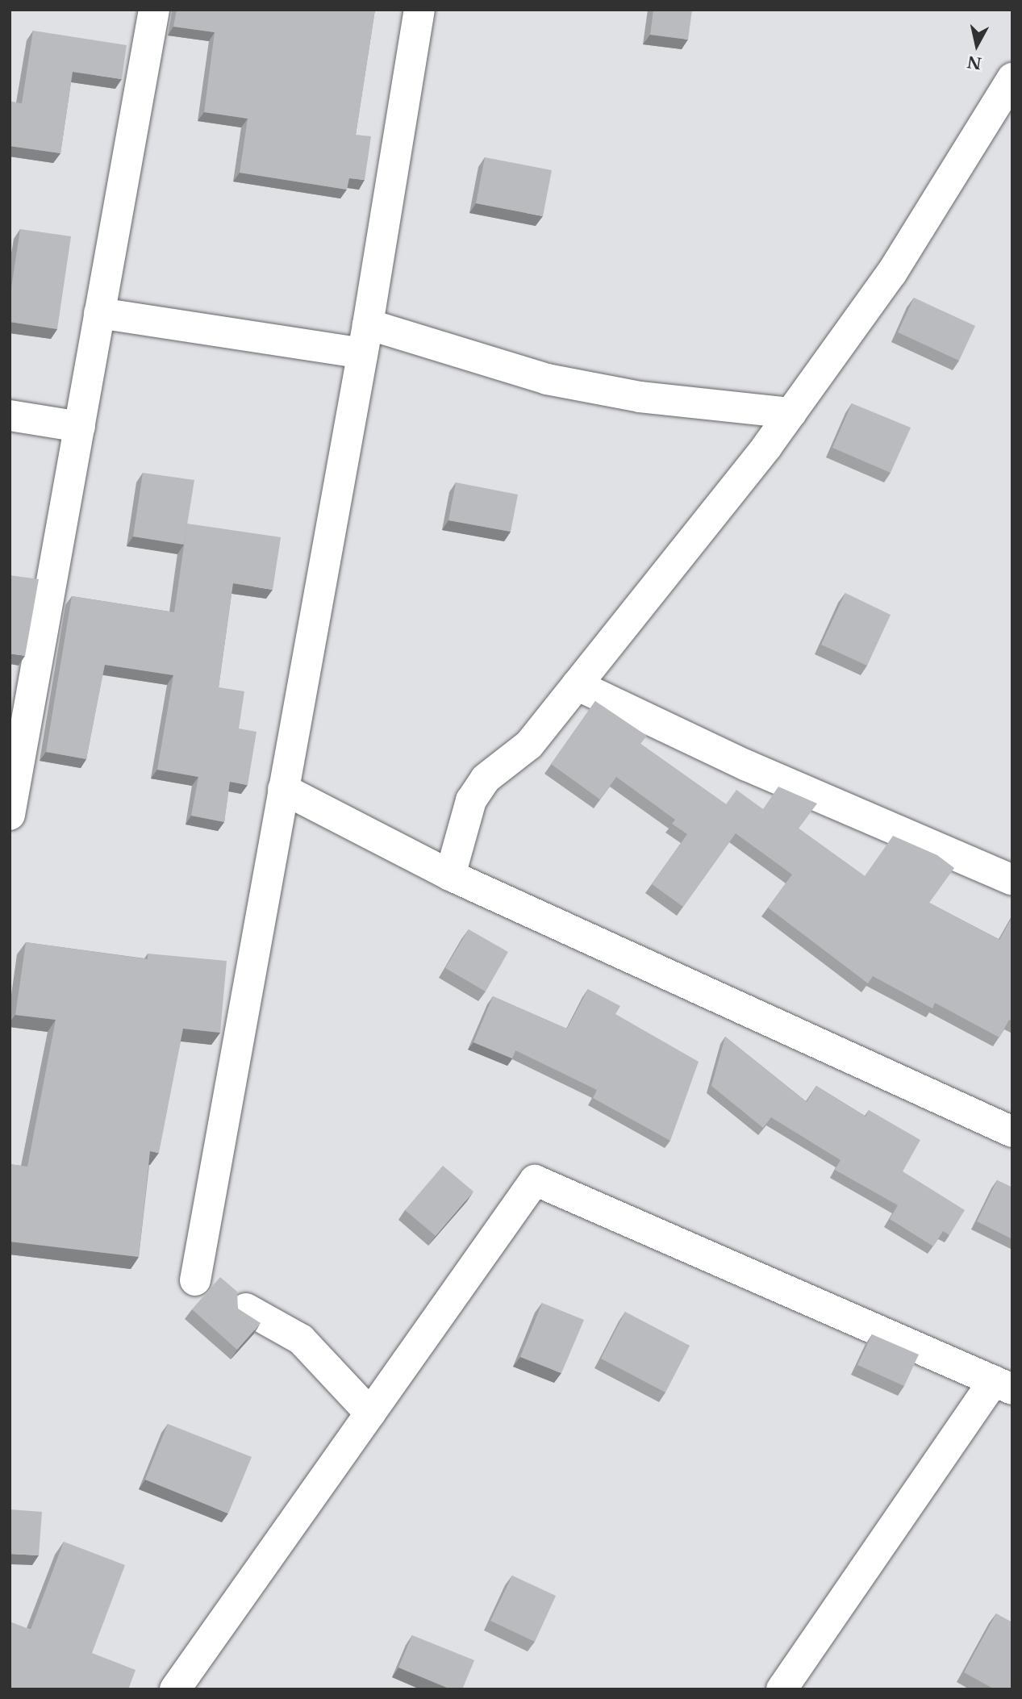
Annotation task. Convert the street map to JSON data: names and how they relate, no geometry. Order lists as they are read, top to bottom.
{
  "north": "bottom"
}
